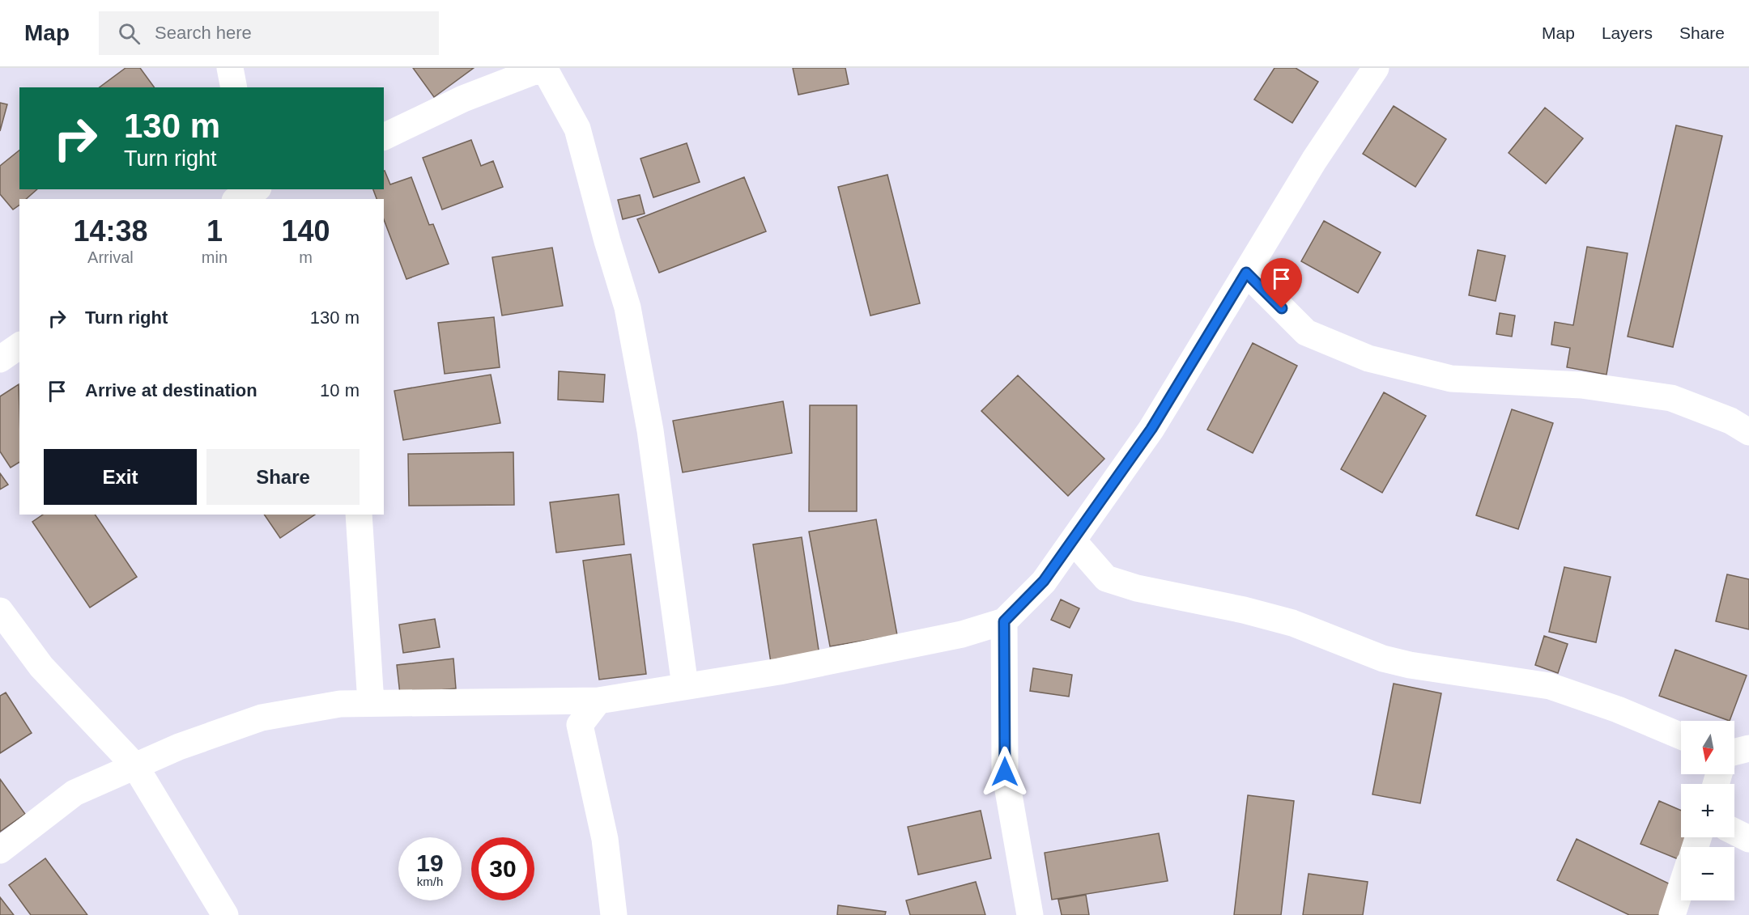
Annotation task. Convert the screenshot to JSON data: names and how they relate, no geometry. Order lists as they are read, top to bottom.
{
  "north": "bottom",
  "page": {
    "header": "Map",
    "search": "Search here",
    "nav": ["Map", "Layers", "Share"],
    "turn": ["130 m", "Turn right"],
    "eta": [
      "14:38",
      "Arrival",
      "1",
      "min",
      "140",
      "m"
    ],
    "list": [
      {
        "name": "Turn right",
        "value": "130 m"
      },
      {
        "name": "Arrive at destination",
        "value": "10 m"
      }
    ],
    "buttons": ["Exit", "Share"],
    "map_buttons": ["+", "−"],
    "speed": "19 km/h",
    "limit": "30"
  }
}
